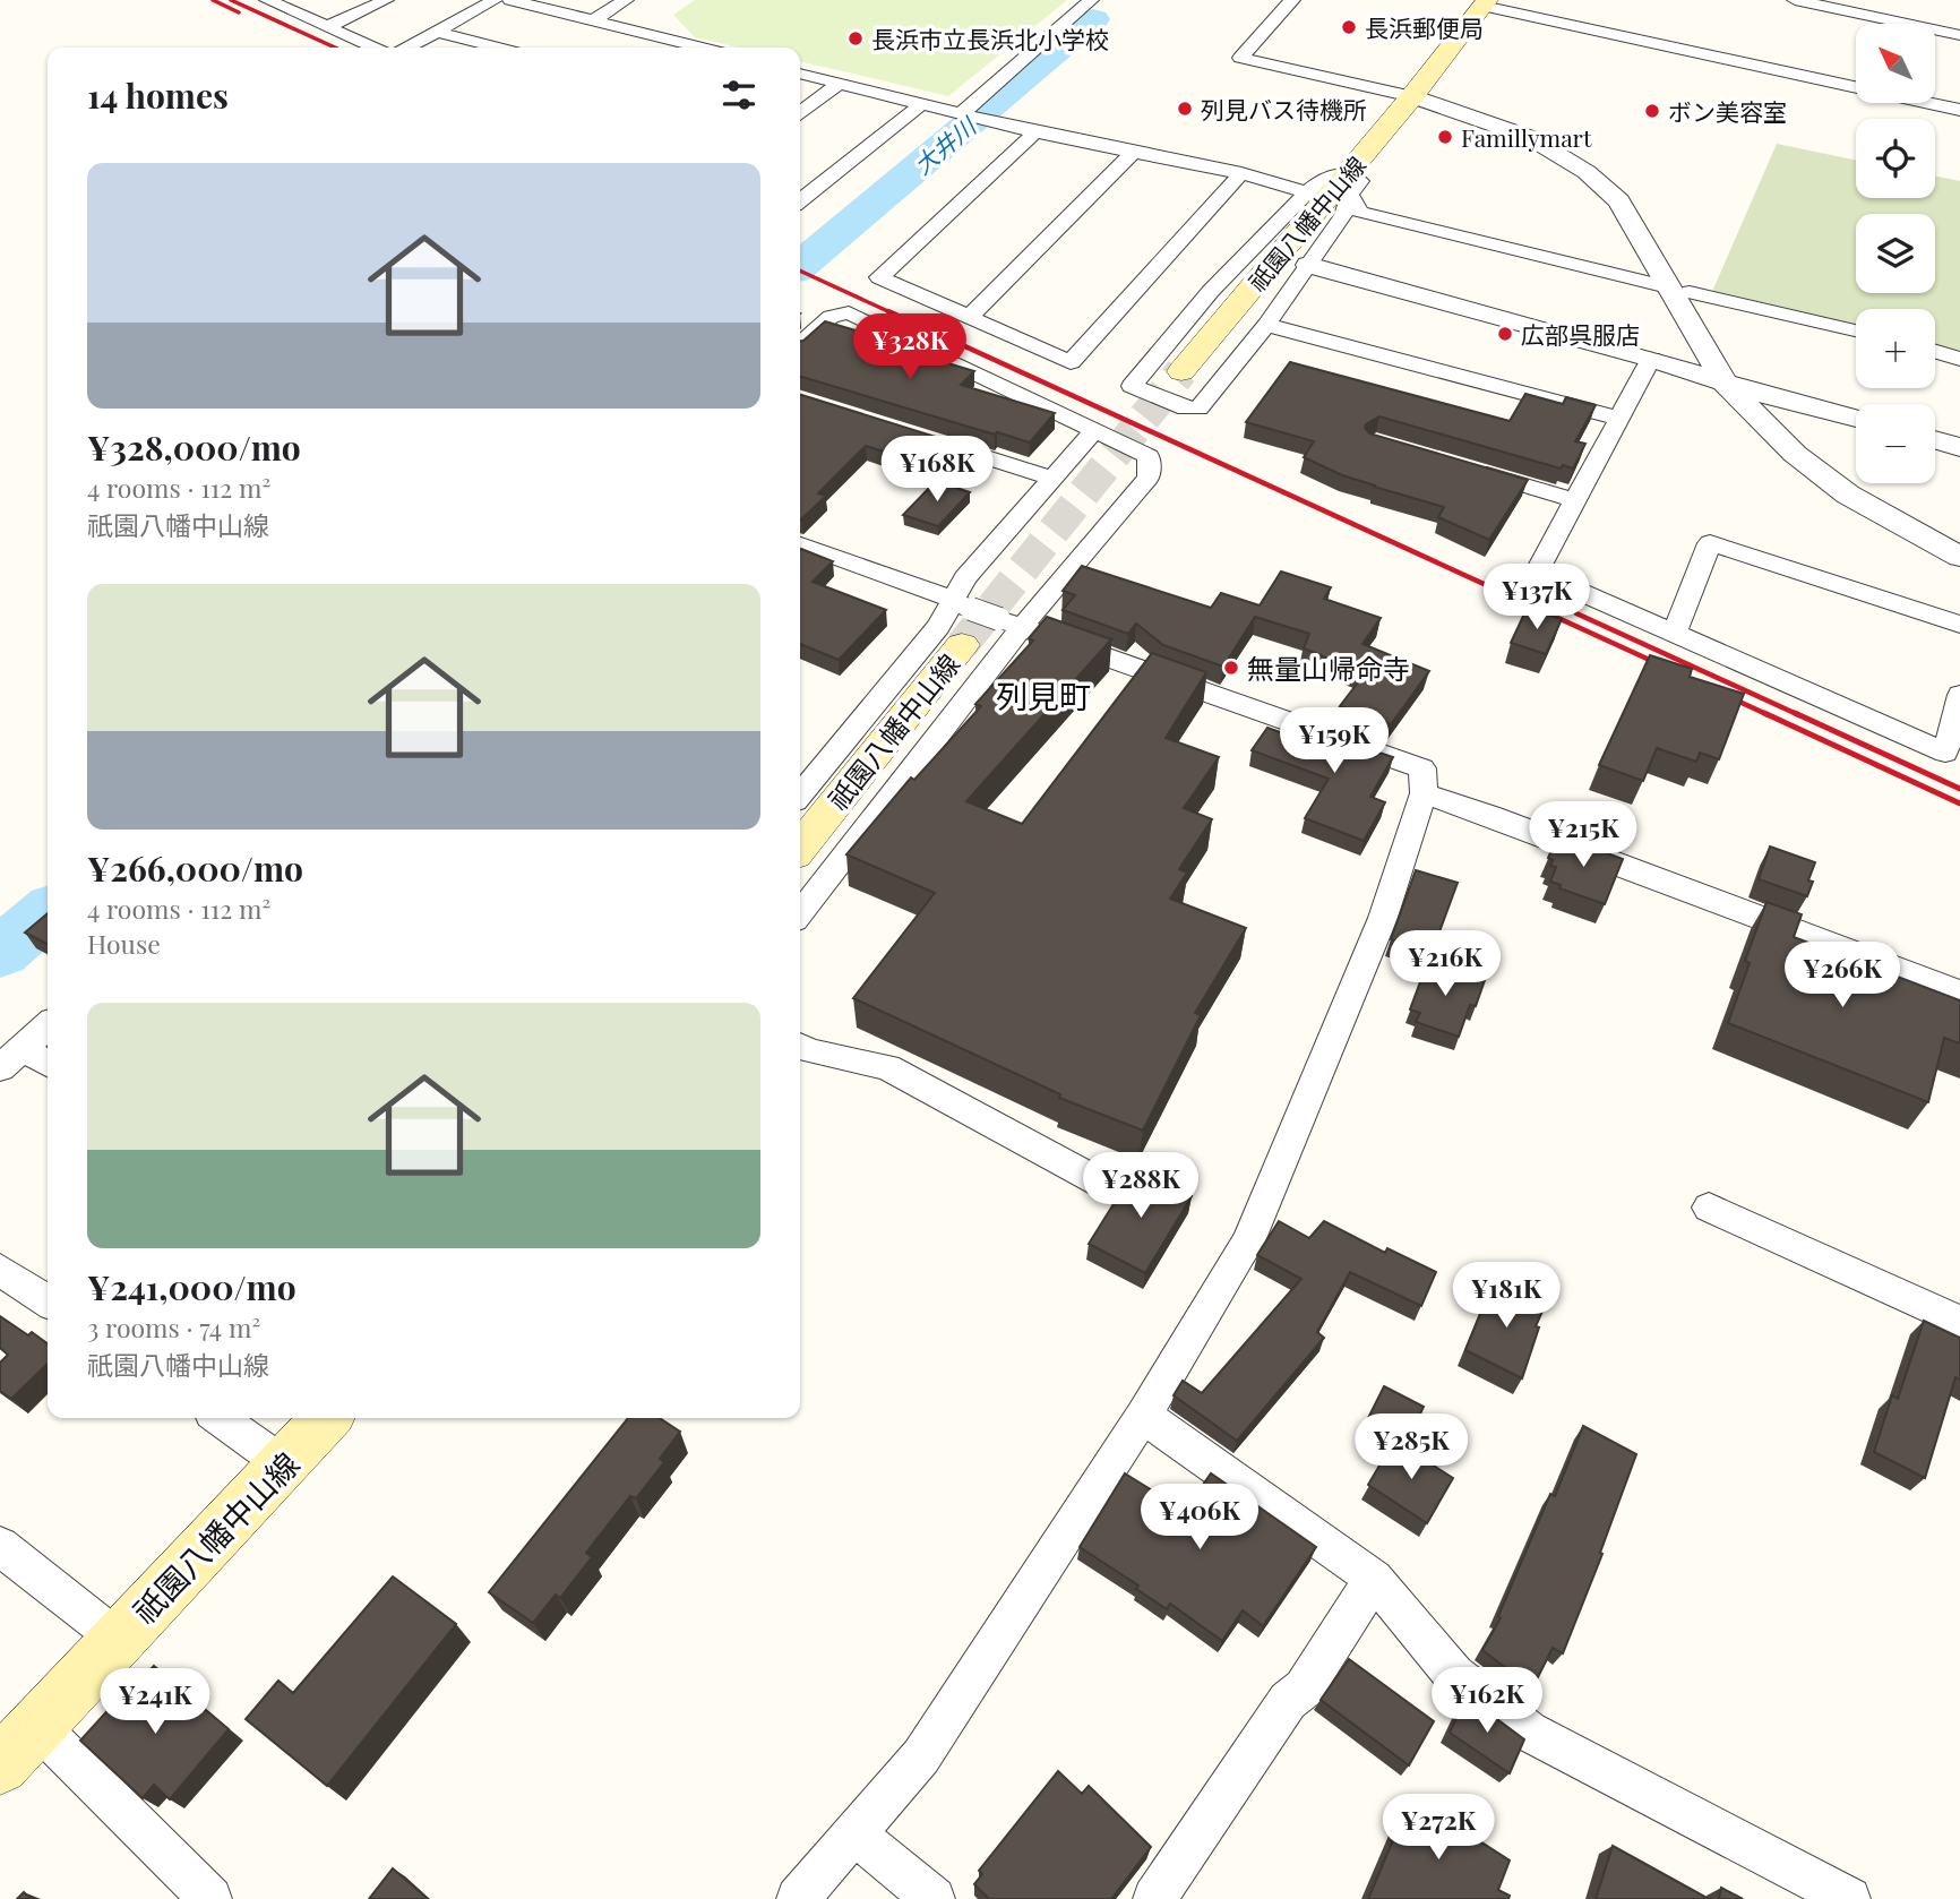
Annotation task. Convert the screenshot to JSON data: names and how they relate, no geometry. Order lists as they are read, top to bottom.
{
  "streets": {
    "main road": ["祇園八幡中山線"]
  },
  "districts": ["列見町"],
  "water": ["大井川"],
  "places": [
    "長浜郵便局",
    "長浜市立長浜北小学校",
    "列見バス待機所",
    "ボン美容室",
    "Famillymart",
    "広部呉服店",
    "無量山帰命寺"
  ],
  "north": "top left",
  "page": {
    "map_buttons": ["+", "−"],
    "heading": "14 homes",
    "list": [
      {
        "name": "¥328,000/mo",
        "note": "4 rooms · 112 m² · 祇園八幡中山線"
      },
      {
        "name": "¥266,000/mo",
        "note": "4 rooms · 112 m² · House"
      },
      {
        "name": "¥241,000/mo",
        "note": "3 rooms · 74 m² · 祇園八幡中山線"
      }
    ],
    "price": [
      "¥328K",
      "¥168K",
      "¥137K",
      "¥159K",
      "¥215K",
      "¥216K",
      "¥266K",
      "¥288K",
      "¥181K",
      "¥285K",
      "¥406K",
      "¥162K",
      "¥241K",
      "¥272K"
    ]
  }
}
